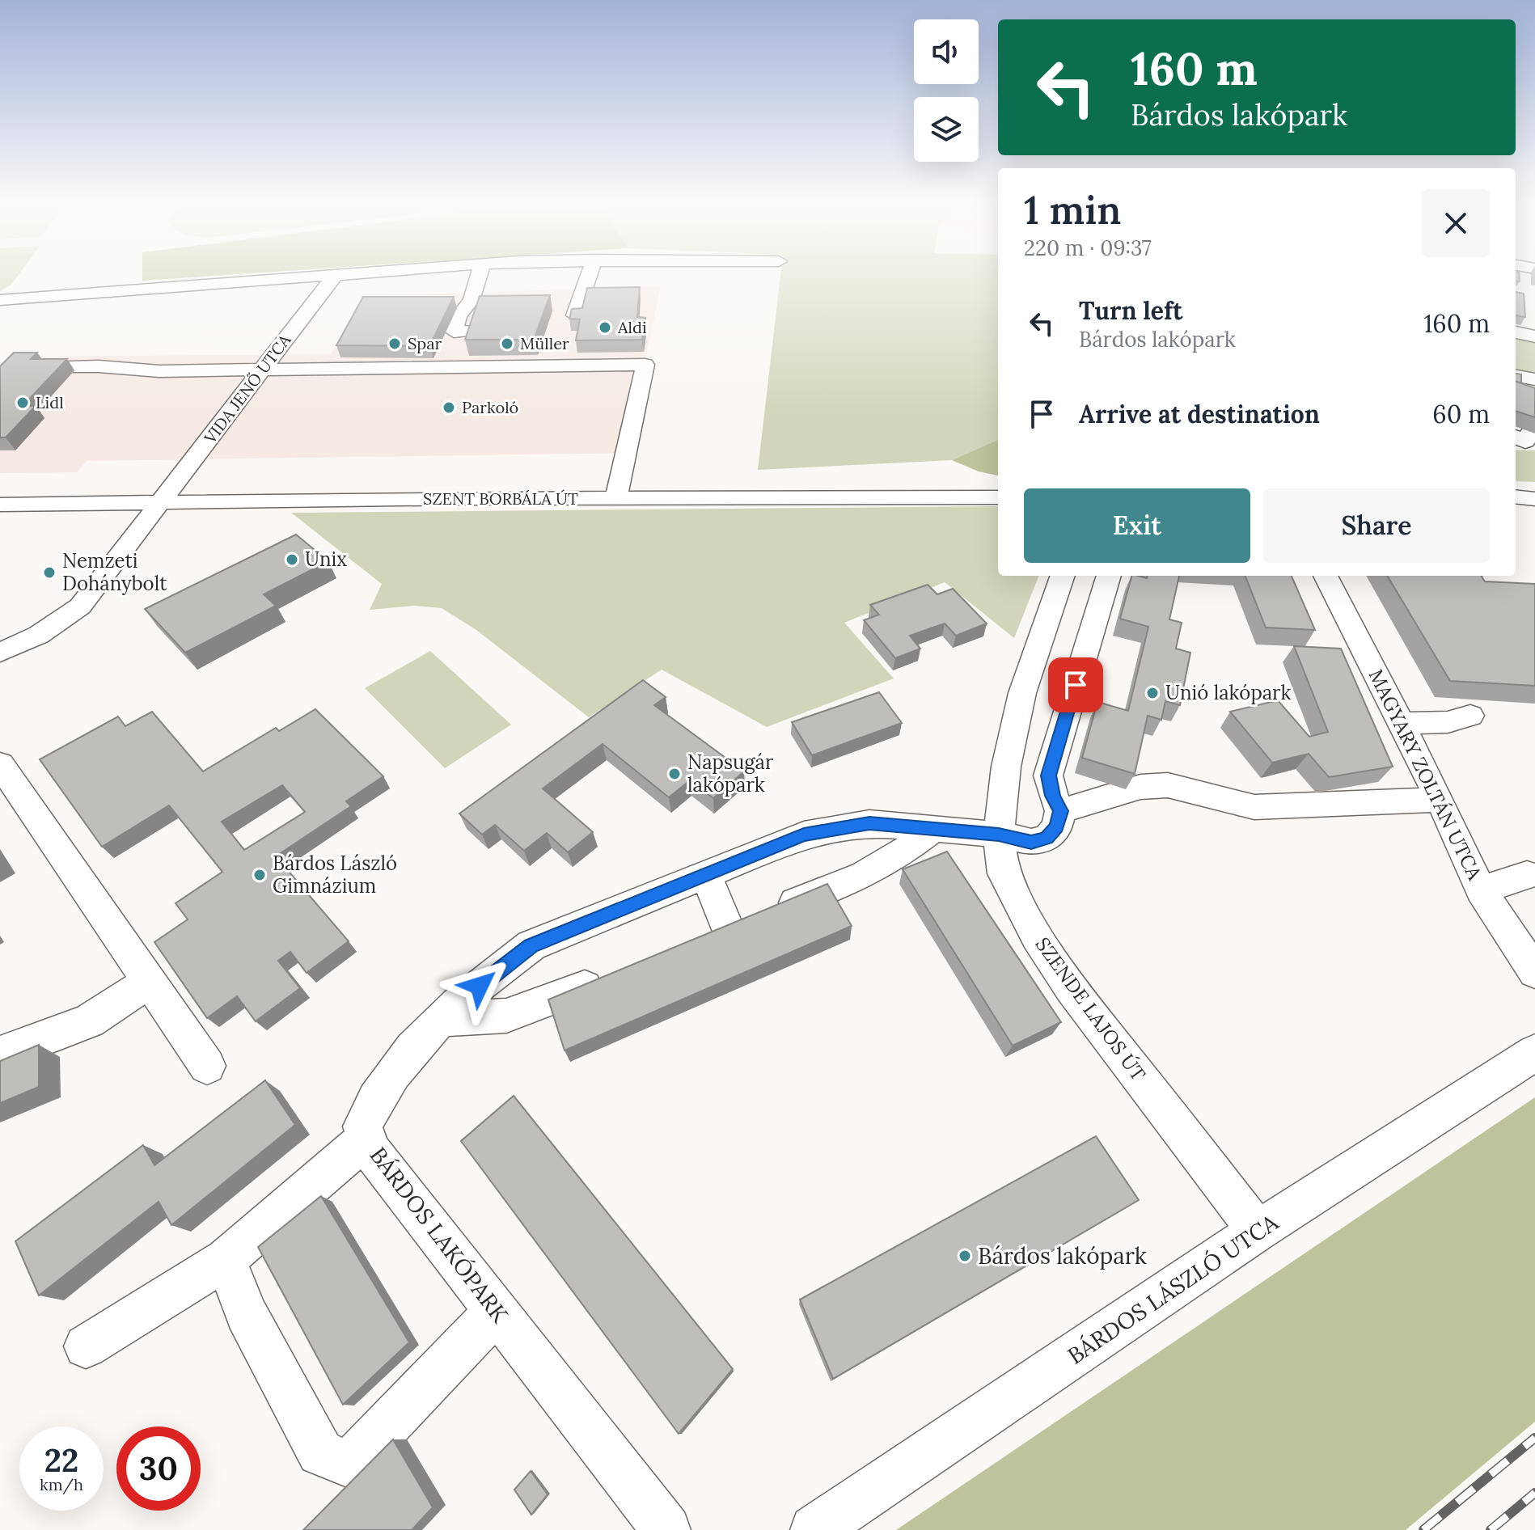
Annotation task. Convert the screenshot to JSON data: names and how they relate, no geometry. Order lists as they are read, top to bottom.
{
  "streets": {
    "street": [
      "VIDA JENŐ UTCA",
      "SZENT BORBÁLA ÚT",
      "MAGYARY ZOLTÁN UTCA",
      "SZENDE LAJOS ÚT",
      "BÁRDOS LAKÓPARK",
      "BÁRDOS LÁSZLÓ UTCA"
    ]
  },
  "crossings": [
    ["VIDA JENŐ UTCA", "SZENT BORBÁLA ÚT"],
    ["SZENDE LAJOS ÚT", "BÁRDOS LAKÓPARK"],
    ["SZENDE LAJOS ÚT", "BÁRDOS LÁSZLÓ UTCA"]
  ],
  "places": [
    "Aldi",
    "Spar",
    "Müller",
    "Lidl",
    "Parkoló",
    "Unix",
    "Nemzeti Dohánybolt",
    "Unió lakópark",
    "Napsugár lakópark",
    "Bárdos László Gimnázium",
    "Bárdos lakópark"
  ],
  "page": {
    "turn": ["160 m", "Bárdos lakópark"],
    "heading": ["1 min", "220 m · 09:37"],
    "list": [
      {
        "name": "Turn left",
        "note": "Bárdos lakópark",
        "value": "160 m"
      },
      {
        "name": "Arrive at destination",
        "value": "60 m"
      }
    ],
    "buttons": ["Exit", "Share"],
    "speed": "22 km/h",
    "limit": "30"
  }
}
